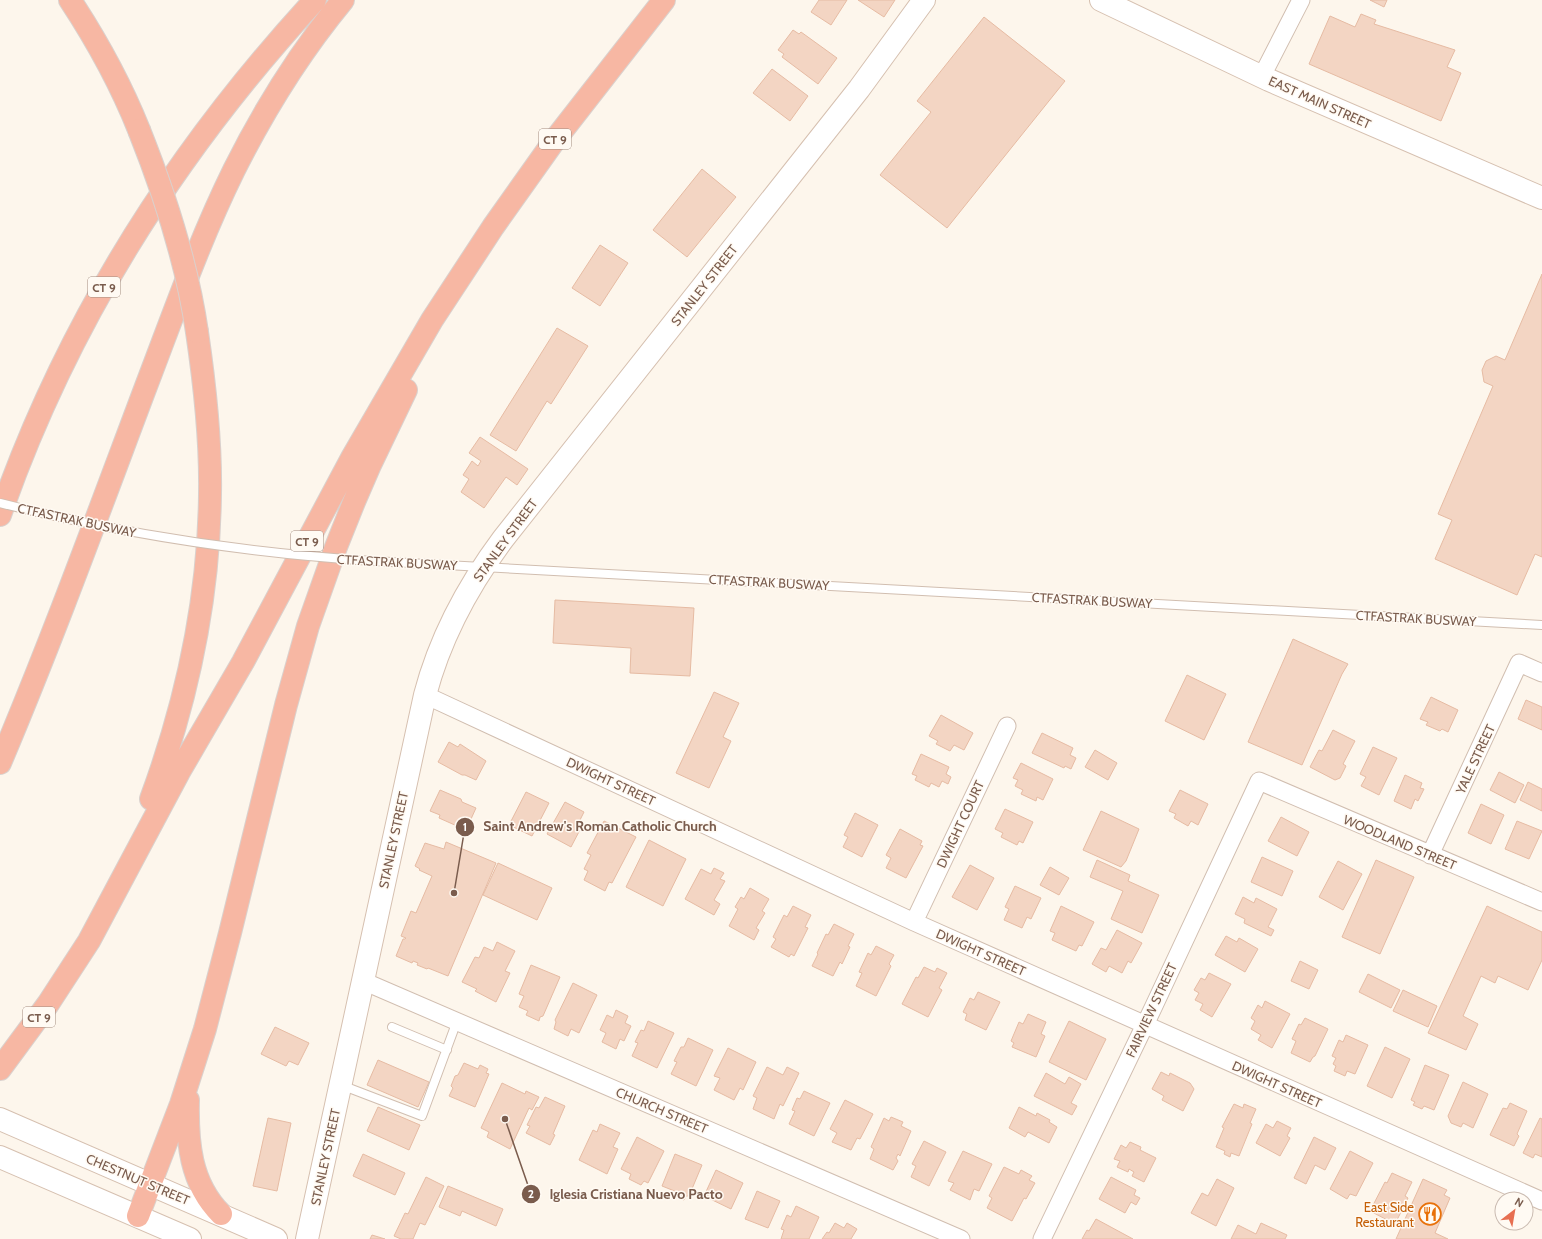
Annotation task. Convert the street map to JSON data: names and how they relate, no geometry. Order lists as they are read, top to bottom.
{
  "streets": {
    "highway": ["CT 9"],
    "main road": ["EAST MAIN STREET", "STANLEY STREET", "CHESTNUT STREET"],
    "street": [
      "YALE STREET",
      "DWIGHT STREET",
      "DWIGHT COURT",
      "WOODLAND STREET",
      "FAIRVIEW STREET",
      "CHURCH STREET"
    ],
    "lane": ["CTFASTRAK BUSWAY"]
  },
  "crossings": [
    ["STANLEY STREET", "CTFASTRAK BUSWAY"],
    ["STANLEY STREET", "DWIGHT STREET"],
    ["STANLEY STREET", "CHURCH STREET"],
    ["YALE STREET", "WOODLAND STREET"],
    ["DWIGHT STREET", "DWIGHT COURT"],
    ["DWIGHT STREET", "FAIRVIEW STREET"],
    ["WOODLAND STREET", "FAIRVIEW STREET"]
  ],
  "places": {
    "other": ["Saint Andrew's Roman Catholic Church", "Iglesia Cristiana Nuevo Pacto"],
    "restaurant": ["East Side Restaurant"]
  },
  "north": "top right"
}
